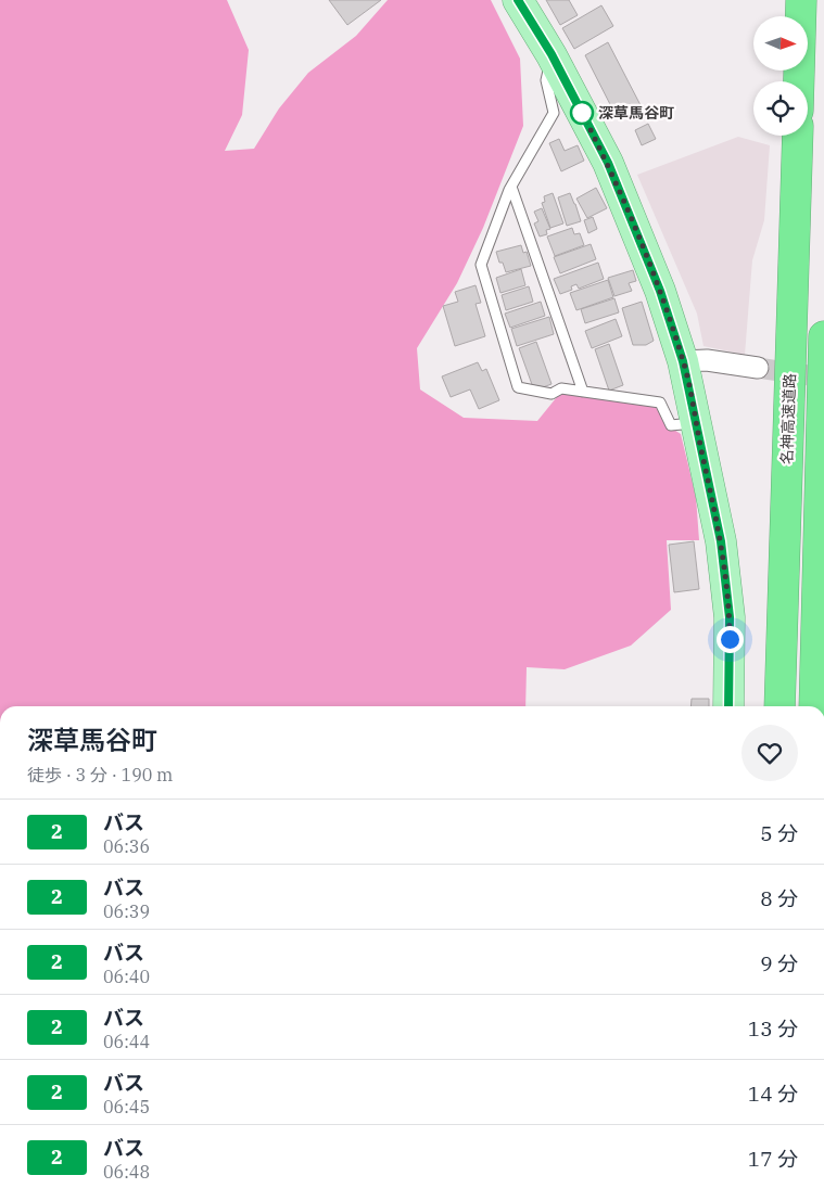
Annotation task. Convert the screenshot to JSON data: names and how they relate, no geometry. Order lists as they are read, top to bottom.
{
  "streets": {
    "highway": ["名神高速道路"]
  },
  "places": ["深草馬谷町"],
  "lines": ["bus line 2"],
  "north": "right",
  "page": {
    "heading": ["深草馬谷町", "徒歩 · 3 分 · 190 m"],
    "list": [
      {
        "mark": "2",
        "name": "バス",
        "note": "06:36",
        "value": "5 分"
      },
      {
        "mark": "2",
        "name": "バス",
        "note": "06:39",
        "value": "8 分"
      },
      {
        "mark": "2",
        "name": "バス",
        "note": "06:40",
        "value": "9 分"
      },
      {
        "mark": "2",
        "name": "バス",
        "note": "06:44",
        "value": "13 分"
      },
      {
        "mark": "2",
        "name": "バス",
        "note": "06:45",
        "value": "14 分"
      },
      {
        "mark": "2",
        "name": "バス",
        "note": "06:48",
        "value": "17 分"
      }
    ]
  }
}
